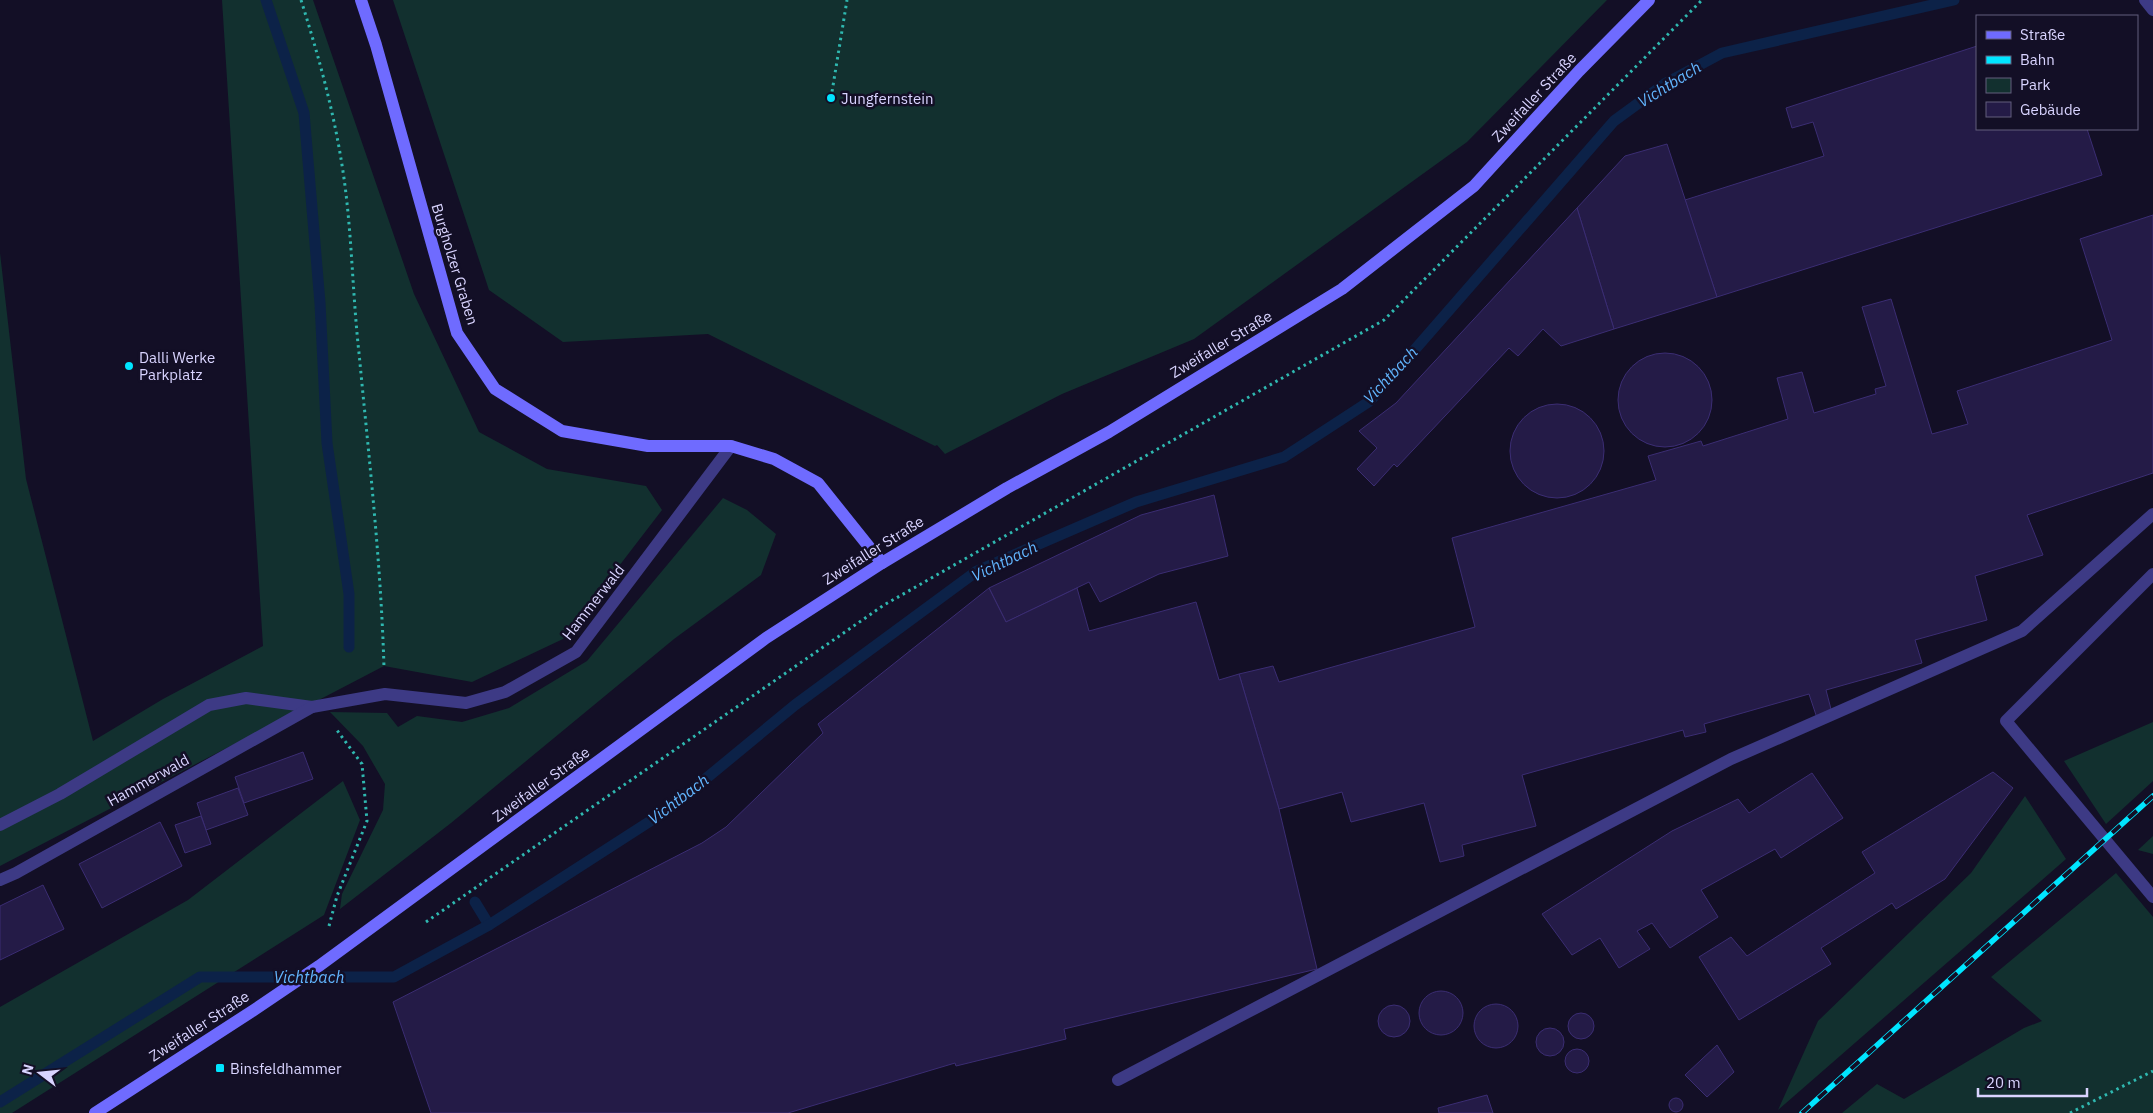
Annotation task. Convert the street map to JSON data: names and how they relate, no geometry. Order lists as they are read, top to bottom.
{
  "streets": {
    "main road": ["Zweifaller Straße", "Burgholzer Graben"],
    "street": ["Hammerwald"]
  },
  "crossings": [
    ["Zweifaller Straße", "Burgholzer Graben"],
    ["Burgholzer Graben", "Hammerwald"]
  ],
  "water": ["Vichtbach"],
  "places": {
    "other": ["Jungfernstein", "Dalli Werke Parkplatz"],
    "transit": ["Binsfeldhammer"]
  },
  "legend": [
    "Straße",
    "Bahn",
    "Park",
    "Gebäude"
  ],
  "scale_bar": "20 m",
  "north": "left"
}
